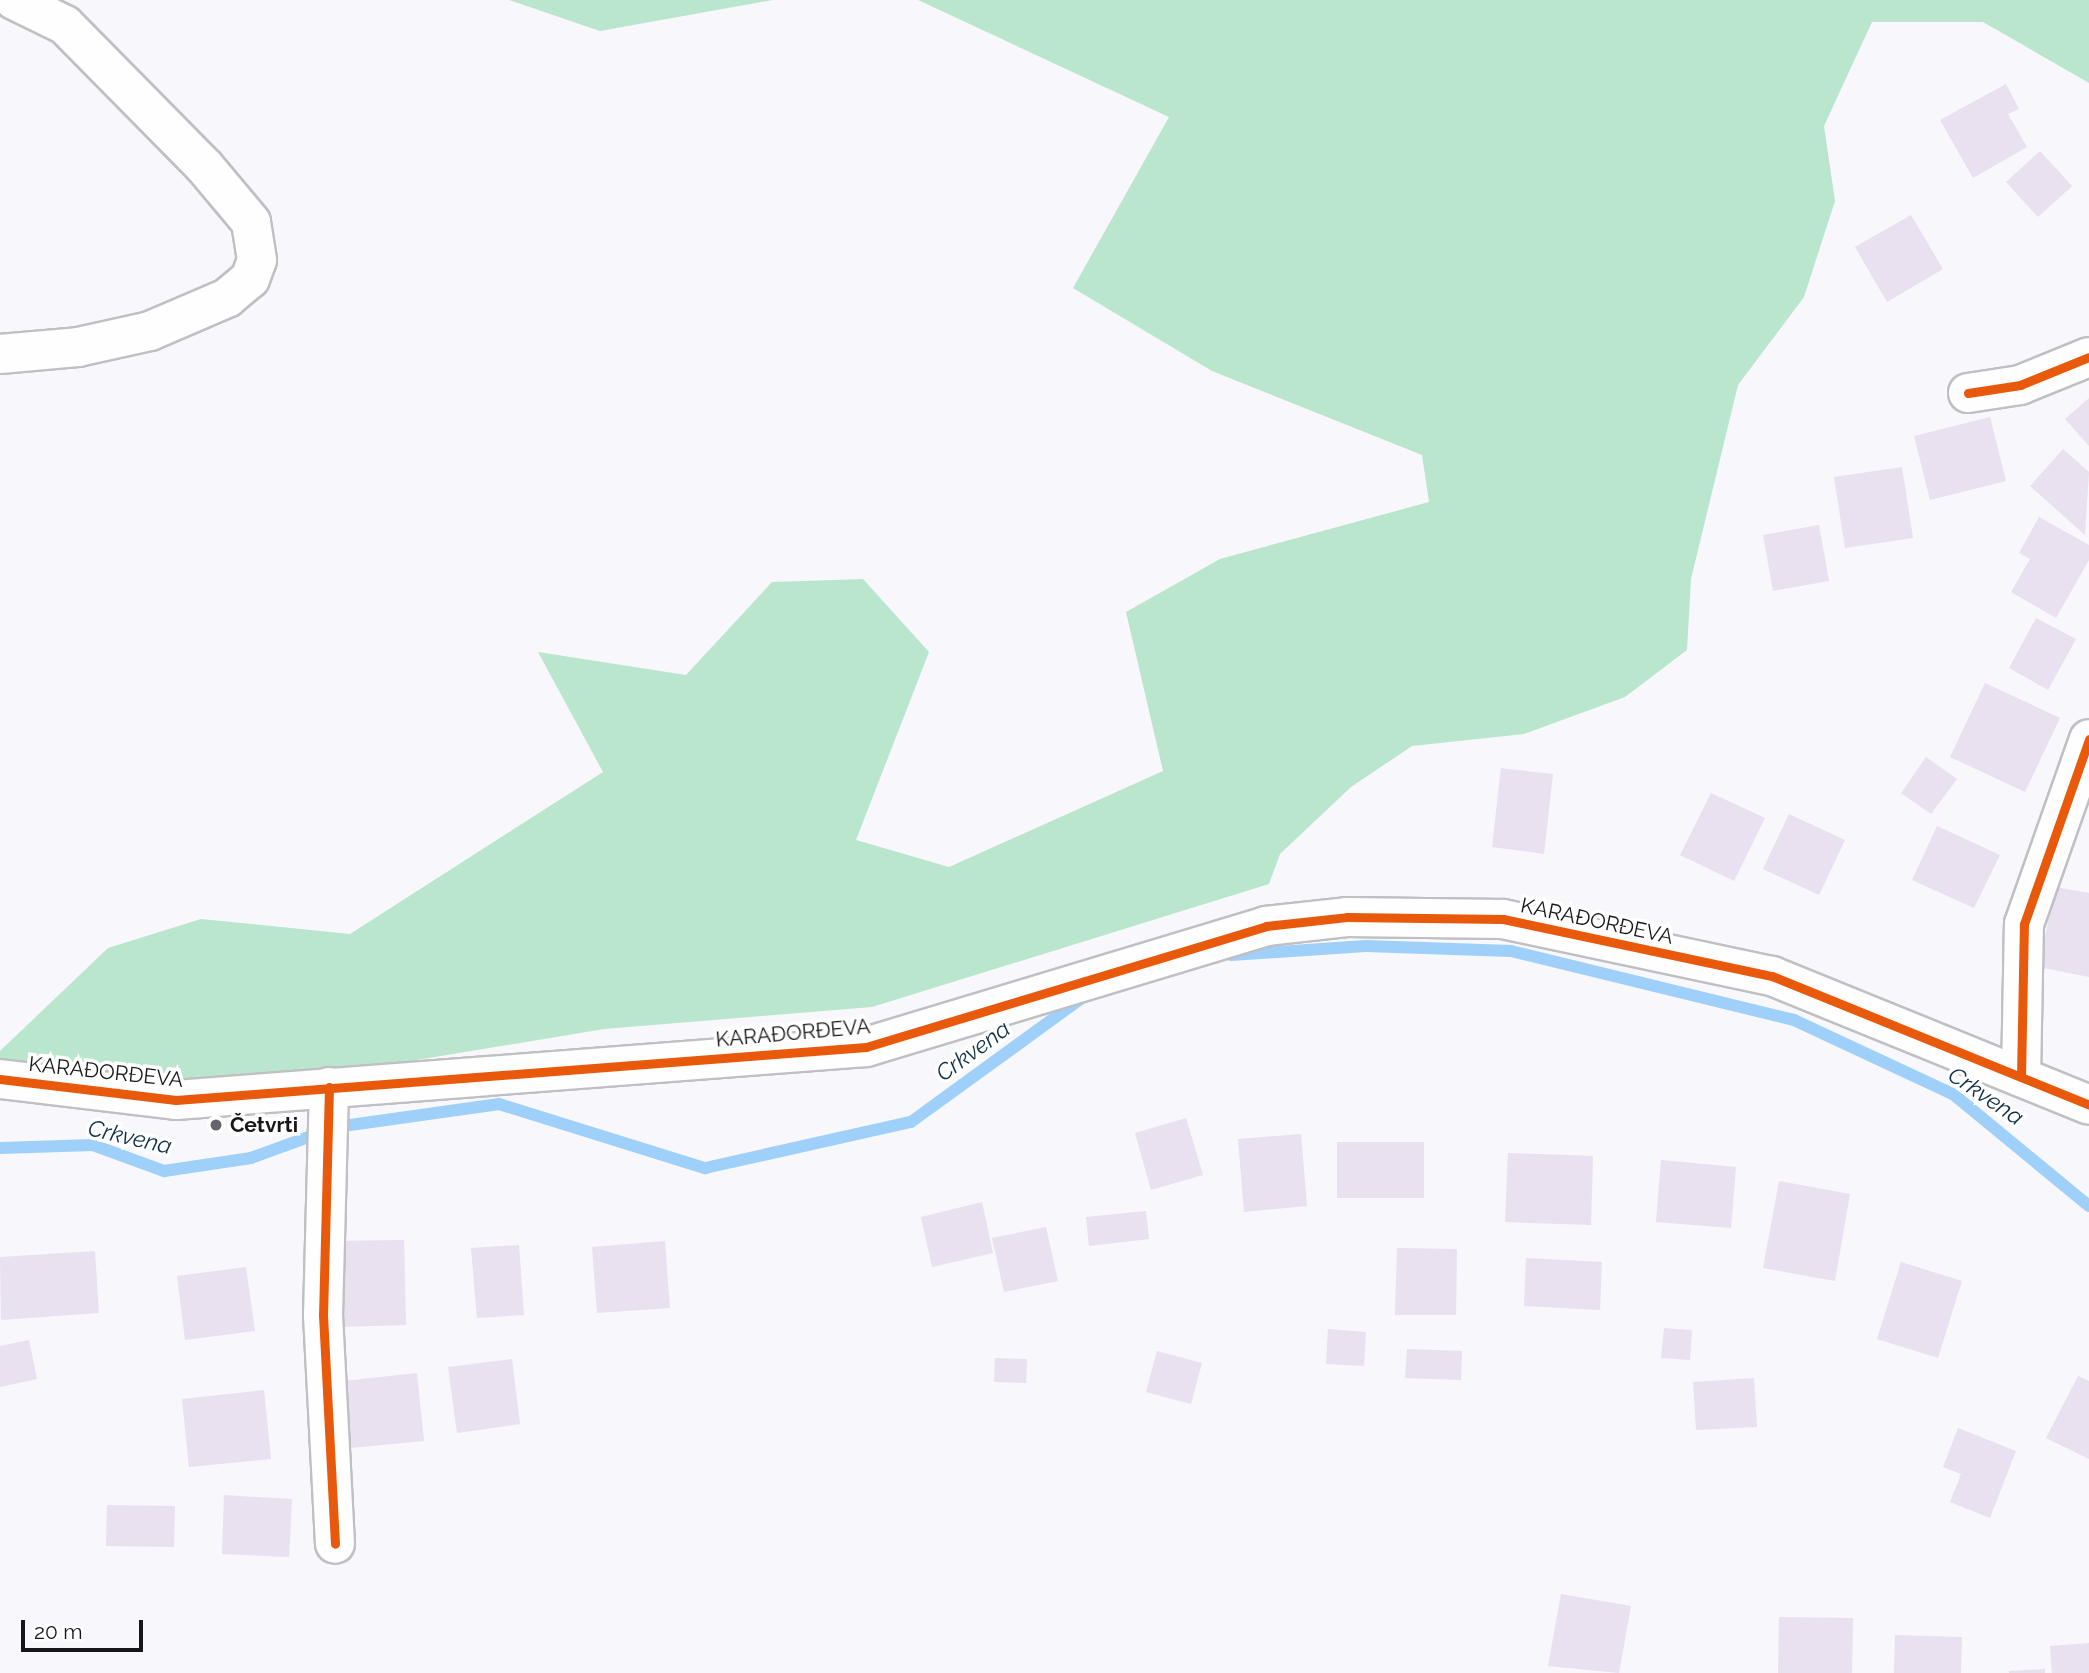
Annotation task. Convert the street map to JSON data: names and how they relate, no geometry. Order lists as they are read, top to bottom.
{
  "streets": {
    "main road": ["KARAĐORĐEVA"]
  },
  "water": ["Crkvena"],
  "places": ["Četvrti"],
  "scale_bar": "20 m"
}
